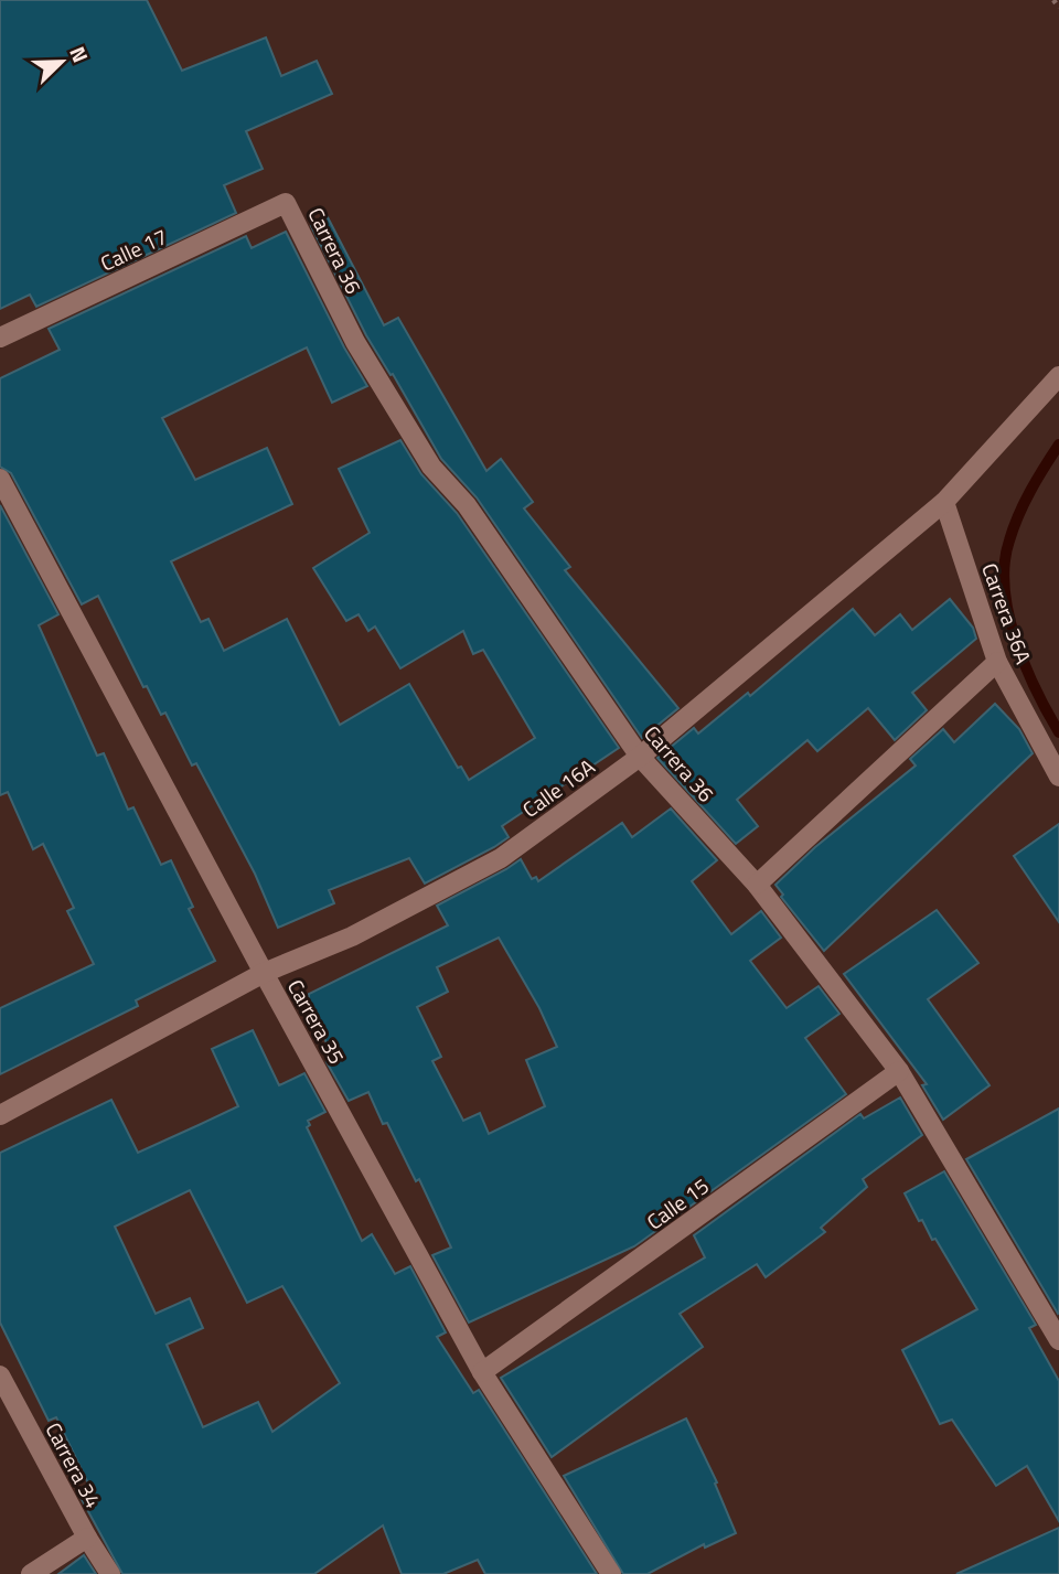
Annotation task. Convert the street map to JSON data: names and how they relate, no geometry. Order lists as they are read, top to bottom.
{
  "streets": {
    "street": [
      "Calle 17",
      "Carrera 36",
      "Carrera 36A",
      "Calle 16A",
      "Carrera 35",
      "Calle 15",
      "Carrera 34"
    ]
  },
  "crossings": [
    ["Calle 17", "Carrera 36"],
    ["Carrera 36", "Calle 16A"],
    ["Carrera 36", "Calle 15"],
    ["Carrera 36A", "Calle 16A"],
    ["Calle 16A", "Carrera 35"],
    ["Carrera 35", "Calle 15"]
  ],
  "north": "top right"
}
